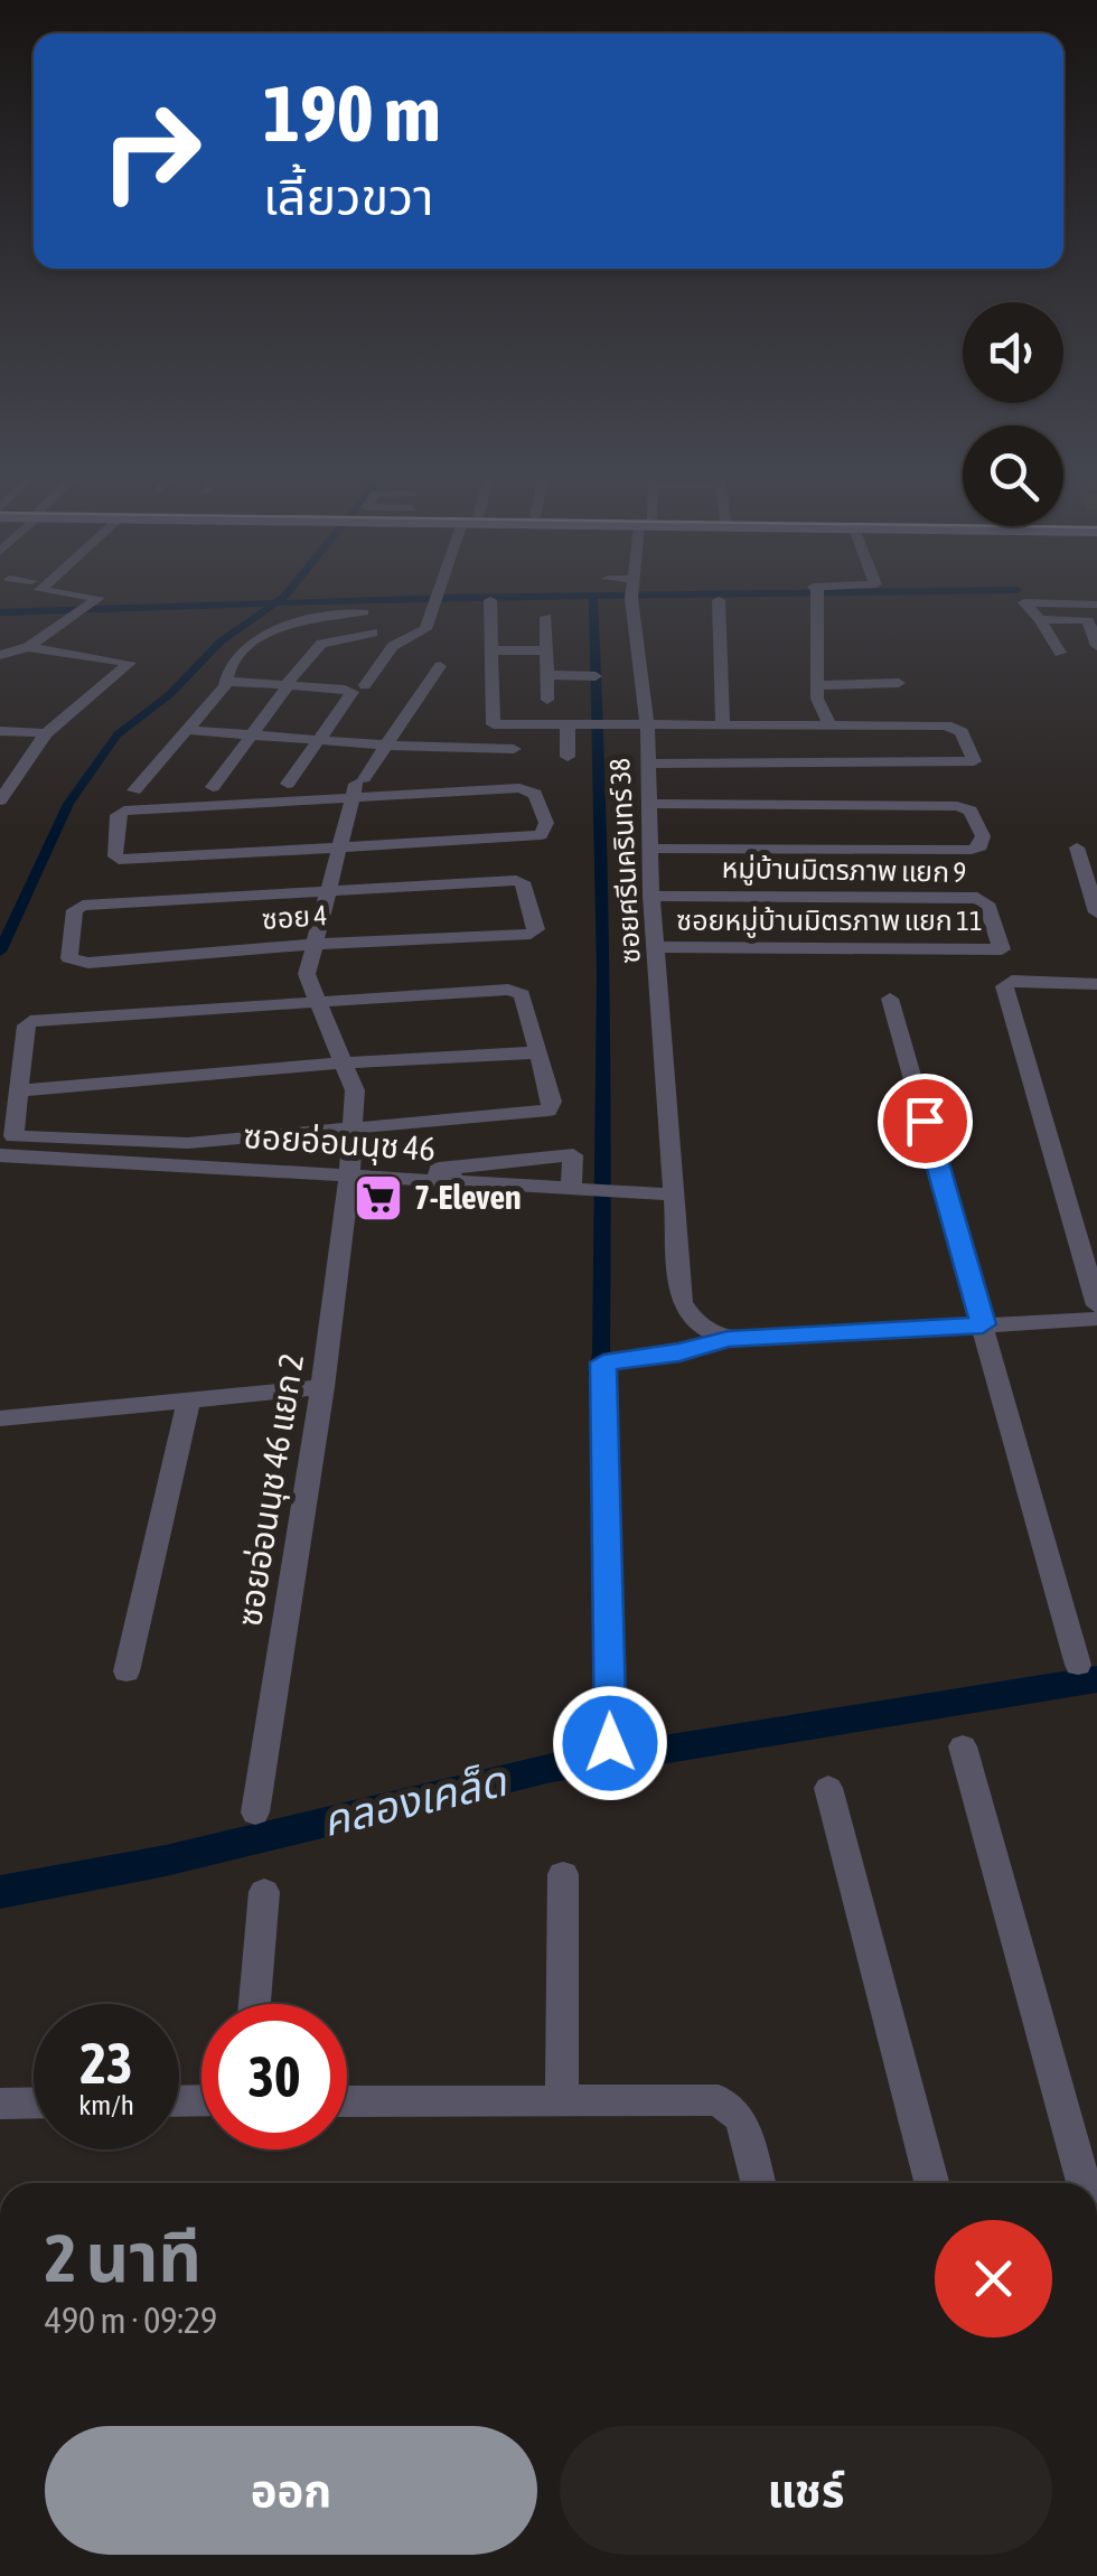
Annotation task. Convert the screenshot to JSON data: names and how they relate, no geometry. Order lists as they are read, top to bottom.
{
  "streets": {
    "street": [
      "ซอยศรีนครินทร์ 38",
      "หมู่บ้านมิตรภาพ แยก 9",
      "ซอย 4",
      "ซอยหมู่บ้านมิตรภาพ แยก 11",
      "ซอยอ่อนนุช 46",
      "ซอยอ่อนนุช 46 แยก 2"
    ]
  },
  "crossings": [
    ["ซอยศรีนครินทร์ 38", "หมู่บ้านมิตรภาพ แยก 9"],
    ["ซอยศรีนครินทร์ 38", "ซอยหมู่บ้านมิตรภาพ แยก 11"],
    ["ซอยศรีนครินทร์ 38", "ซอยอ่อนนุช 46"],
    ["หมู่บ้านมิตรภาพ แยก 9", "ซอยหมู่บ้านมิตรภาพ แยก 11"],
    ["ซอย 4", "ซอยอ่อนนุช 46 แยก 2"],
    ["ซอยอ่อนนุช 46", "ซอยอ่อนนุช 46 แยก 2"]
  ],
  "water": ["คลองเคล็ด"],
  "places": {
    "supermarket": ["7-Eleven"]
  },
  "page": {
    "turn": ["190 m", "เลี้ยวขวา"],
    "speed": "23 km/h",
    "limit": "30",
    "heading": ["2 นาที", "490 m · 09:29"],
    "buttons": ["ออก", "แชร์"]
  }
}
